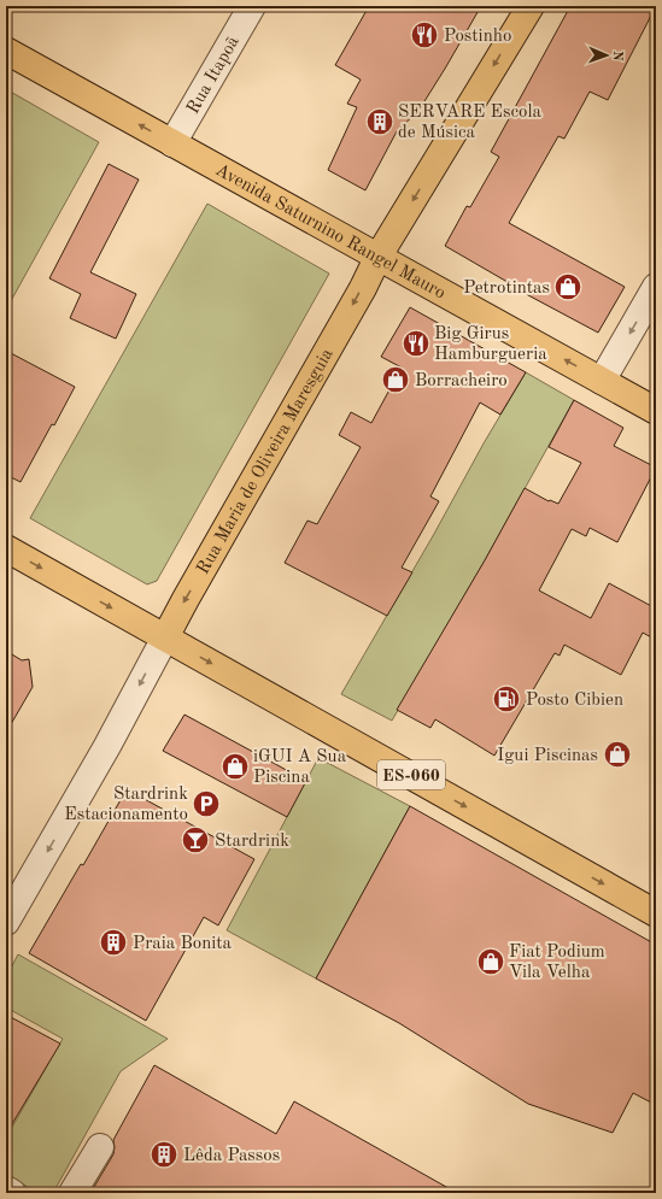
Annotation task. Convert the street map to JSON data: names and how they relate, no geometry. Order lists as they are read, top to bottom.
{
  "streets": {
    "main road": ["Avenida Saturnino Rangel Mauro", "Rua Maria de Oliveira Maresguia", "ES-060"],
    "street": ["Rua Itapoã"]
  },
  "crossings": [
    ["Rua Itapoã", "Avenida Saturnino Rangel Mauro"],
    ["Avenida Saturnino Rangel Mauro", "Rua Maria de Oliveira Maresguia"],
    ["Rua Maria de Oliveira Maresguia", "ES-060"]
  ],
  "one_way": ["Avenida Saturnino Rangel Mauro", "Rua Maria de Oliveira Maresguia"],
  "places": {
    "restaurant": ["Postinho", "Big Girus Hamburgueria"],
    "building": ["SERVARE Escola de Música", "Praia Bonita", "Lêda Passos"],
    "shop": [
      "Petrotintas",
      "Borracheiro",
      "Igui Piscinas",
      "iGUI A Sua Piscina",
      "Fiat Podium Vila Velha"
    ],
    "fuel station": ["Posto Cibien"],
    "parking": ["Stardrink Estacionamento"],
    "bar": ["Stardrink"]
  },
  "north": "right"
}
